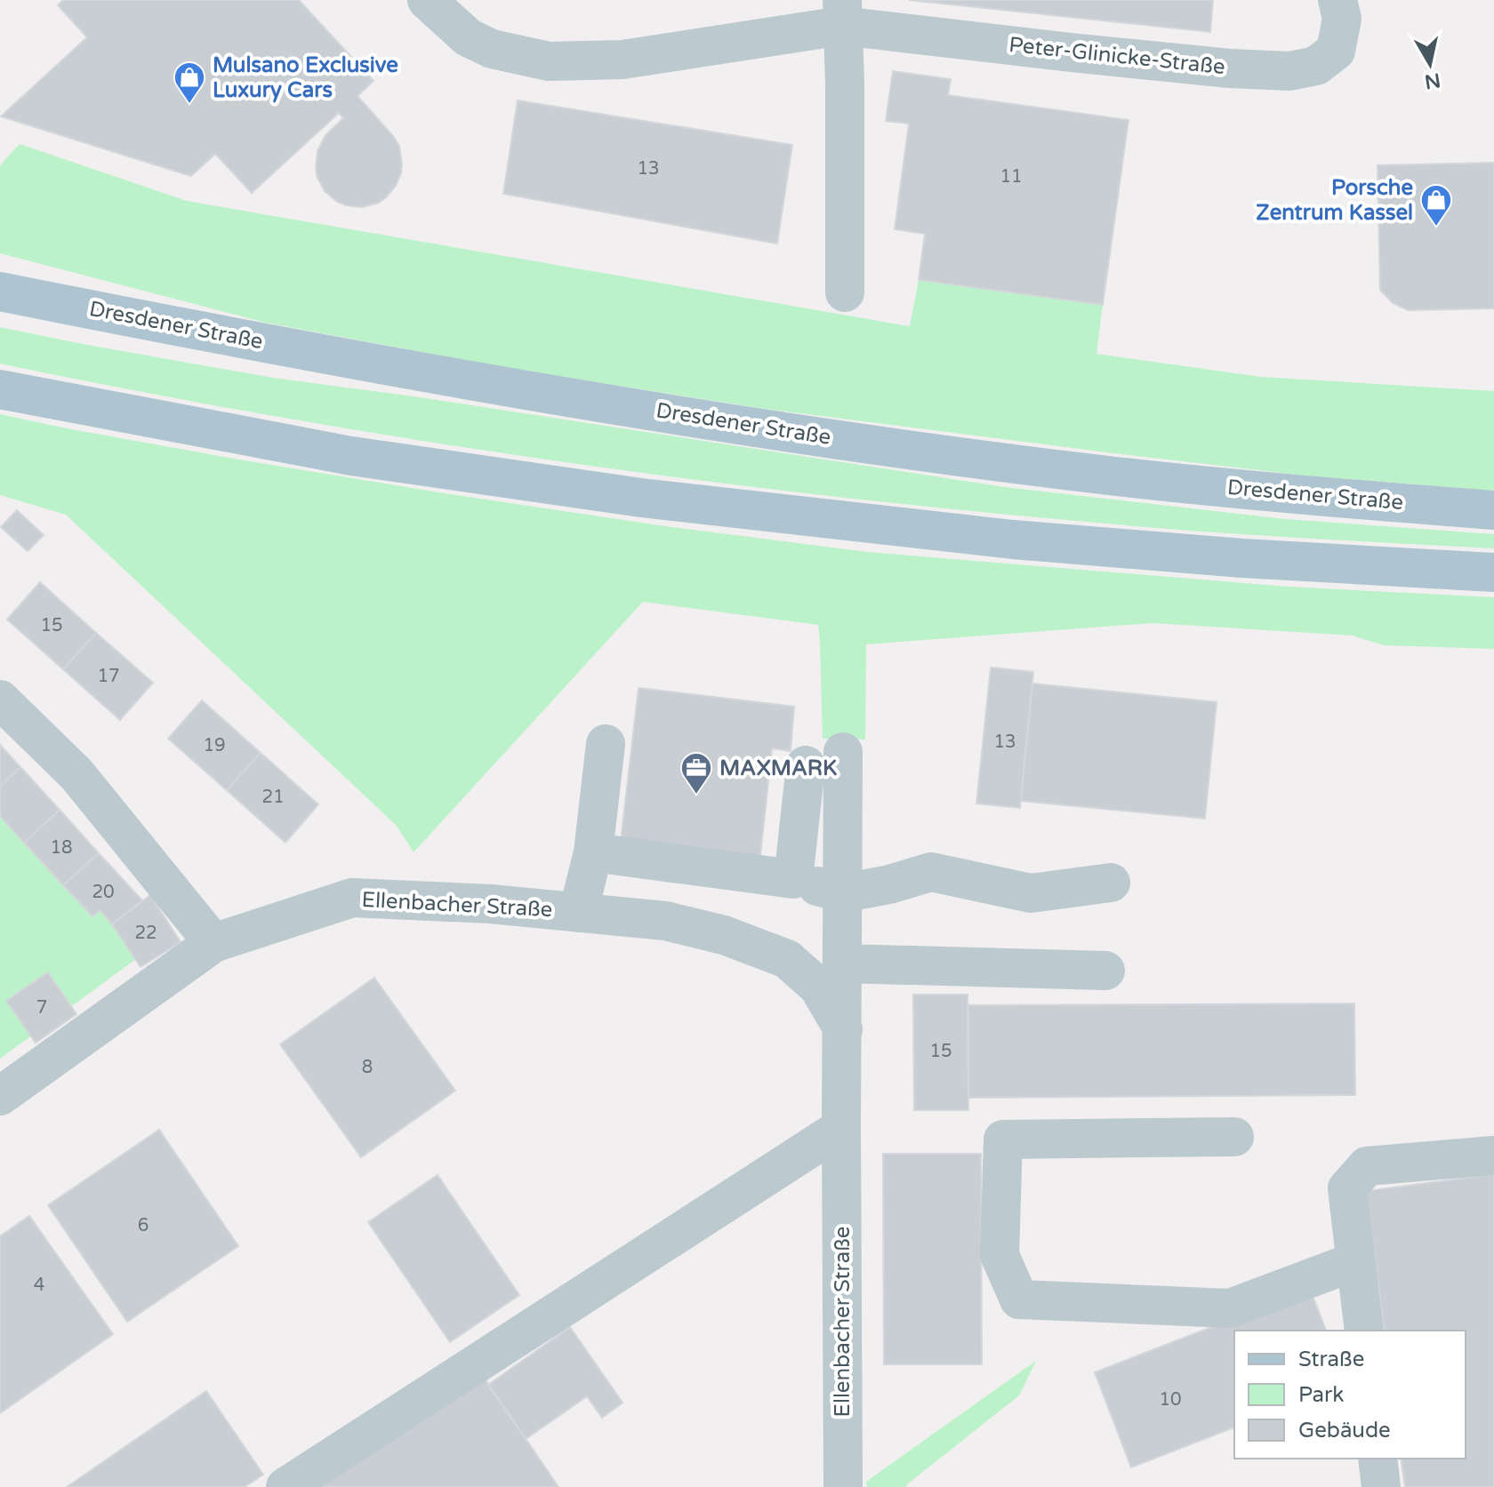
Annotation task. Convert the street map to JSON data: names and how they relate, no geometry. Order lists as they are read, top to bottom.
{
  "streets": {
    "main road": ["Dresdener Straße"],
    "street": ["Peter-Glinicke-Straße", "Ellenbacher Straße"]
  },
  "places": {
    "shop": ["Mulsano Exclusive Luxury Cars", "Porsche Zentrum Kassel"],
    "office": ["MAXMARK"]
  },
  "house_numbers": [
    "13",
    "11",
    "15",
    "17",
    "13",
    "19",
    "21",
    "18",
    "20",
    "22",
    "7",
    "15",
    "8",
    "6",
    "4",
    "10"
  ],
  "legend": ["Straße", "Park", "Gebäude"],
  "north": "bottom"
}
